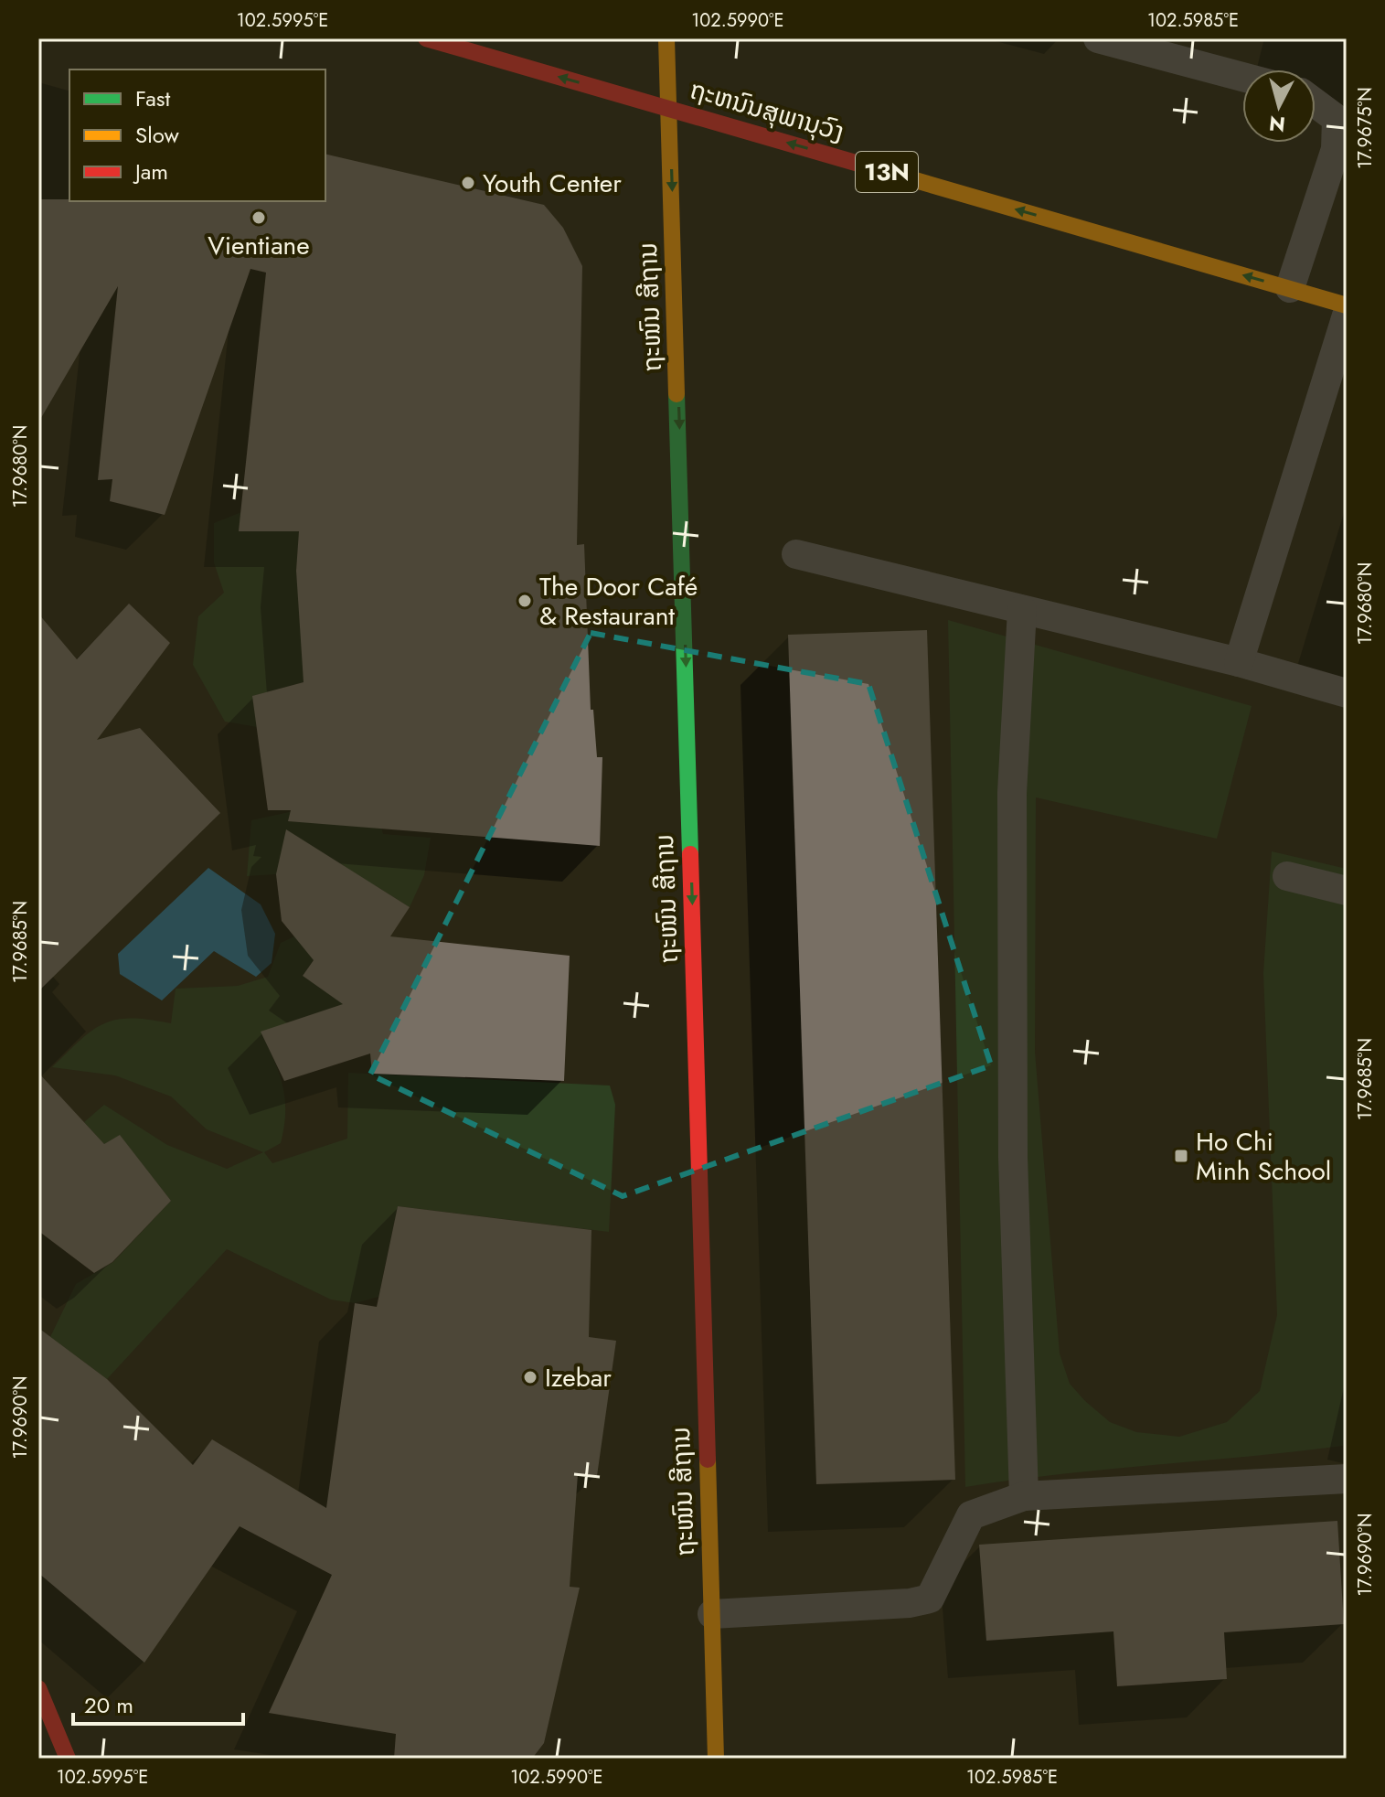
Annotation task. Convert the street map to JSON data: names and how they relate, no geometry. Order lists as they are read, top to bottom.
{
  "streets": {
    "main road": ["ຖະຫນົນສຸພານຸວົງ", "13N", "ຖະໜົນ ສີຖານ"]
  },
  "crossings": [
    ["ຖະຫນົນສຸພານຸວົງ", "ຖະໜົນ ສີຖານ"]
  ],
  "one_way": ["ຖະຫນົນສຸພານຸວົງ", "ຖະໜົນ ສີຖານ"],
  "places": {
    "other": [
      "Youth Center",
      "Vientiane",
      "The Door Café & Restaurant",
      "Izebar"
    ],
    "transit": ["Ho Chi Minh School"]
  },
  "legend": ["Fast", "Slow", "Jam"],
  "scale_bar": "20 m",
  "north": "bottom",
  "coordinates": [
    "102.5995°E",
    "102.5990°E",
    "102.5985°E",
    "17.9675°N",
    "17.9680°N",
    "17.9685°N",
    "17.9690°N"
  ]
}
